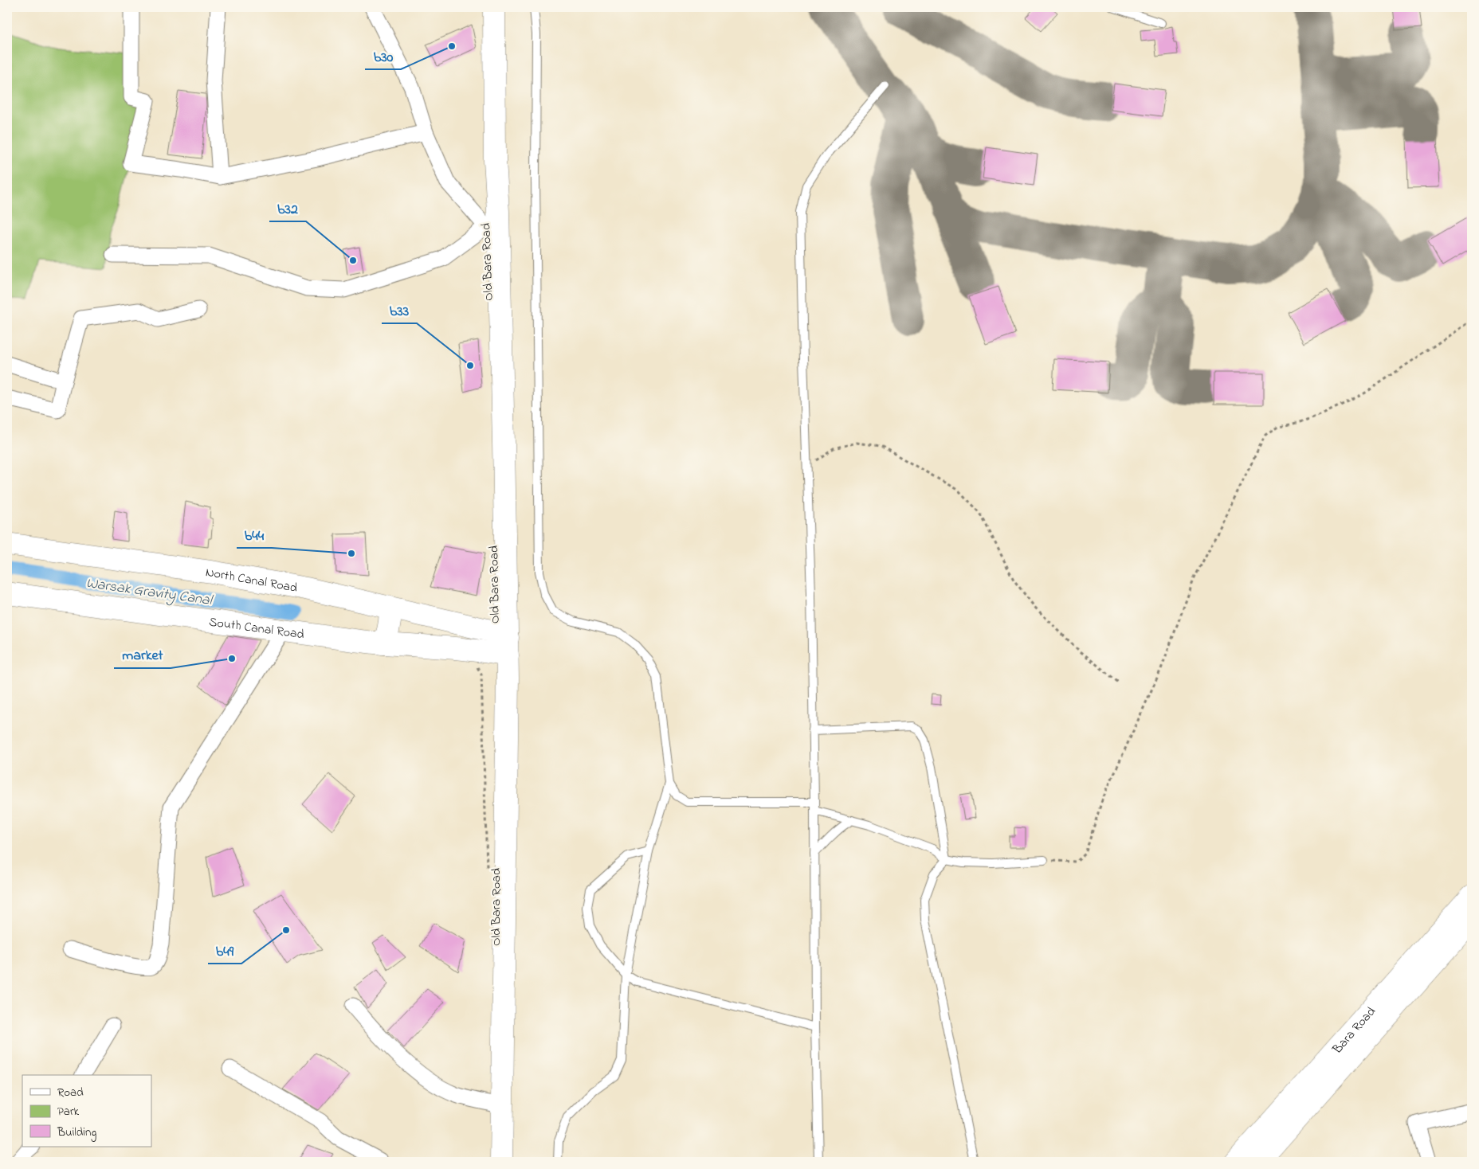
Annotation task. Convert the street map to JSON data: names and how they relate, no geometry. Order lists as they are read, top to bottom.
{
  "streets": {
    "main road": [
      "Old Bara Road",
      "North Canal Road",
      "South Canal Road",
      "Bara Road"
    ]
  },
  "crossings": [
    ["Old Bara Road", "North Canal Road"],
    ["Old Bara Road", "South Canal Road"],
    ["North Canal Road", "South Canal Road"]
  ],
  "water": ["Warsak Gravity Canal"],
  "places": [
    "b30",
    "b32",
    "b33",
    "b44",
    "market",
    "b49"
  ],
  "legend": ["Road", "Park", "Building"]
}
